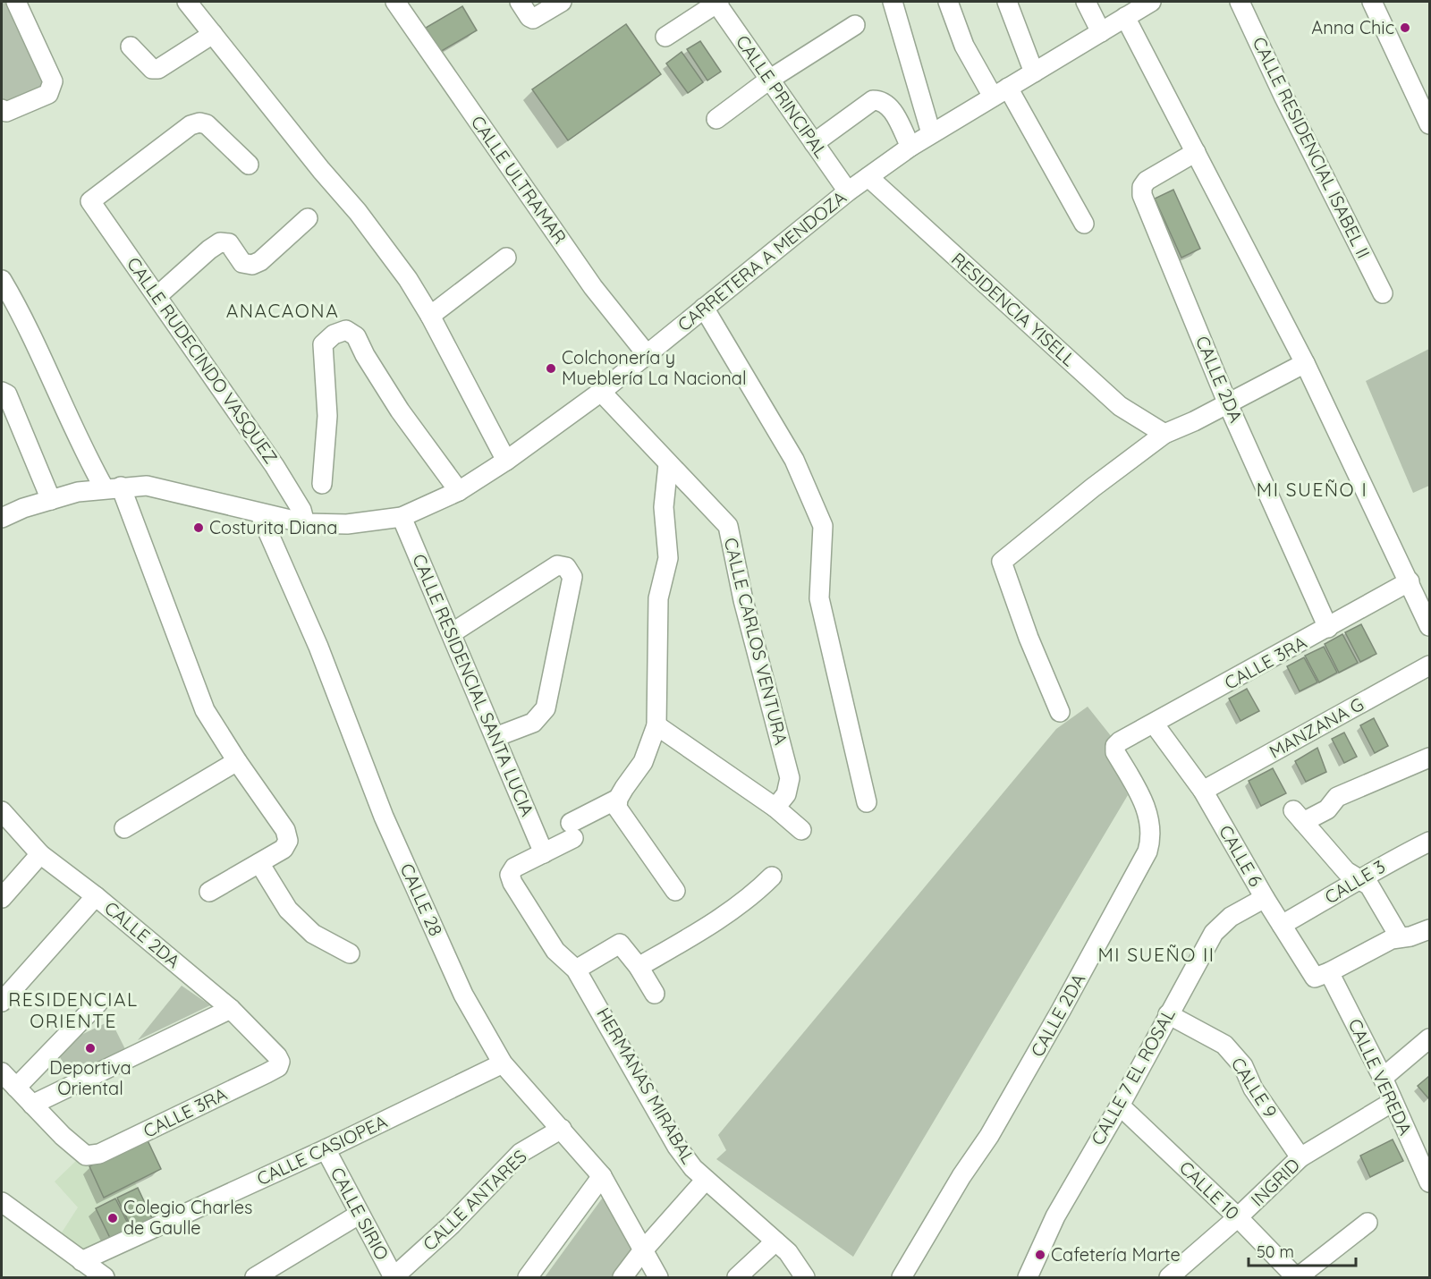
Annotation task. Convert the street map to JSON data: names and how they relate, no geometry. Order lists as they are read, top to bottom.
{
  "streets": {
    "street": [
      "CALLE PRINCIPAL",
      "CALLE RESIDENCIAL ISABEL II",
      "CALLE ULTRAMAR",
      "CARRETERA A MENDOZA",
      "RESIDENCIA YISELL",
      "CALLE RUDECINDO VASQUEZ",
      "CALLE 2DA",
      "CALLE CARLOS VENTURA",
      "CALLE 3RA",
      "CALLE RESIDENCIAL SANTA LUCIA",
      "MANZANA G",
      "CALLE 6",
      "CALLE 3",
      "CALLE 28",
      "CALLE 7 EL ROSAL",
      "CALLE VEREDA",
      "HERMANAS MIRABAL",
      "CALLE 9",
      "CALLE CASIOPEA",
      "INGRID",
      "CALLE 10",
      "CALLE ANTARES",
      "CALLE SIRIO"
    ]
  },
  "crossings": [
    ["CALLE PRINCIPAL", "CARRETERA A MENDOZA"],
    ["CALLE ULTRAMAR", "CARRETERA A MENDOZA"],
    ["CARRETERA A MENDOZA", "RESIDENCIA YISELL"],
    ["CARRETERA A MENDOZA", "CALLE RUDECINDO VASQUEZ"],
    ["CARRETERA A MENDOZA", "CALLE CARLOS VENTURA"],
    ["CARRETERA A MENDOZA", "CALLE RESIDENCIAL SANTA LUCIA"],
    ["CARRETERA A MENDOZA", "CALLE 28"],
    ["CALLE 2DA", "CALLE 3RA"],
    ["CALLE 3RA", "CALLE 6"],
    ["CALLE RESIDENCIAL SANTA LUCIA", "HERMANAS MIRABAL"],
    ["MANZANA G", "CALLE 6"],
    ["CALLE 6", "CALLE 3"],
    ["CALLE 6", "CALLE 7 EL ROSAL"],
    ["CALLE 6", "CALLE VEREDA"],
    ["CALLE 28", "CALLE CASIOPEA"],
    ["CALLE 28", "CALLE ANTARES"],
    ["CALLE 7 EL ROSAL", "CALLE 9"],
    ["CALLE 7 EL ROSAL", "CALLE 10"],
    ["CALLE VEREDA", "INGRID"],
    ["CALLE 9", "INGRID"],
    ["CALLE CASIOPEA", "CALLE SIRIO"],
    ["INGRID", "CALLE 10"],
    ["CALLE ANTARES", "CALLE SIRIO"]
  ],
  "districts": [
    "ANACAONA",
    "MI SUEÑO I",
    "MI SUEÑO II",
    "RESIDENCIAL ORIENTE"
  ],
  "places": [
    "Anna Chic",
    "Colchonería y Mueblería La Nacional",
    "Costurita Diana",
    "Deportiva Oriental",
    "Colegio Charles de Gaulle",
    "Cafetería Marte"
  ],
  "scale_bar": "50 m"
}
